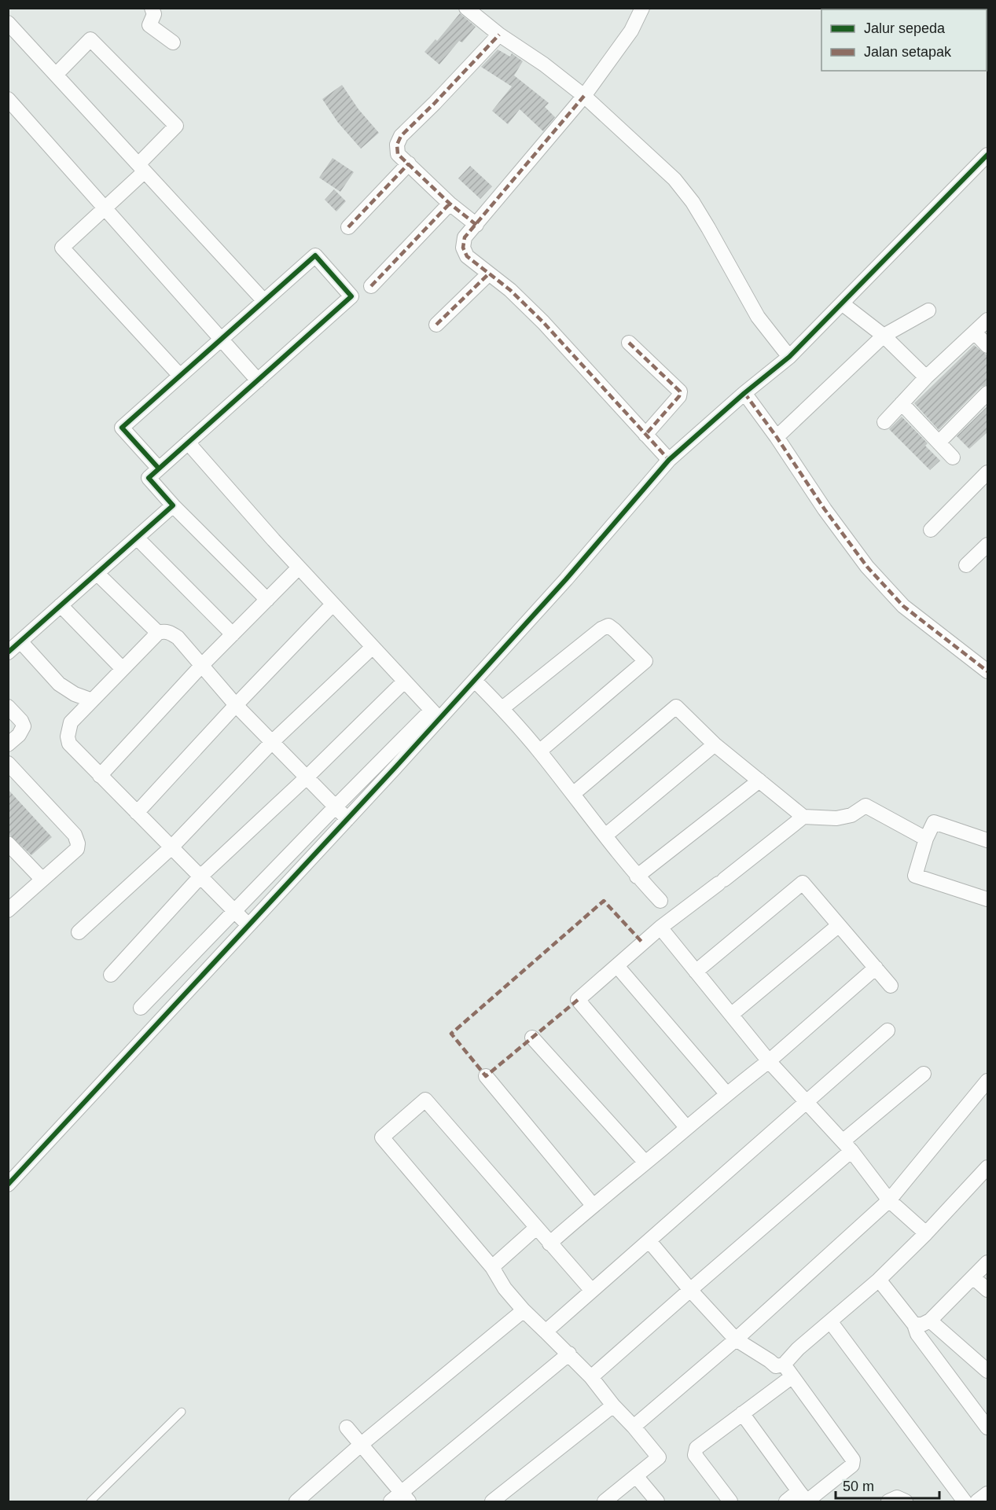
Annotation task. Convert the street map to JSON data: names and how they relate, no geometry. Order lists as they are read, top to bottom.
{
  "legend": ["Jalur sepeda", "Jalan setapak"],
  "scale_bar": "50 m"
}
